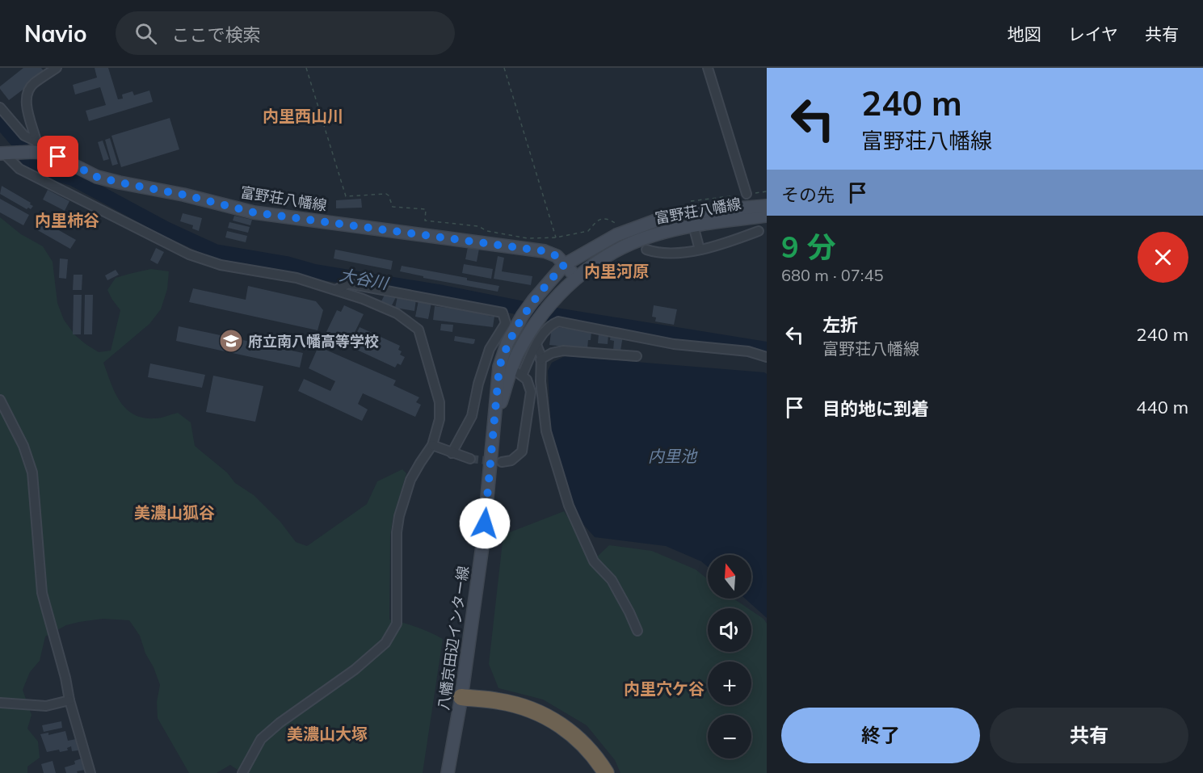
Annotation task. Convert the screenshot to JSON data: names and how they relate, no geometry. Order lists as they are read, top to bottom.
{
  "streets": {
    "main road": ["富野荘八幡線", "八幡京田辺インター線"]
  },
  "crossings": [
    ["富野荘八幡線", "八幡京田辺インター線"]
  ],
  "districts": [
    "内里西山川",
    "内里柿谷",
    "内里河原",
    "美濃山狐谷",
    "内里穴ケ谷",
    "美濃山大塚"
  ],
  "water": ["大谷川", "内里池"],
  "places": {
    "school or university": ["府立南八幡高等学校"]
  },
  "north": "top",
  "page": {
    "header": "Navio",
    "search": "ここで検索",
    "nav": ["地図", "レイヤ", "共有"],
    "turn": ["240 m", "富野荘八幡線"],
    "then": "その先",
    "heading": ["9 分", "680 m · 07:45"],
    "list": [
      {
        "name": "左折",
        "note": "富野荘八幡線",
        "value": "240 m"
      },
      {
        "name": "目的地に到着",
        "value": "440 m"
      }
    ],
    "map_buttons": ["+", "−"],
    "buttons": ["終了", "共有"]
  }
}
